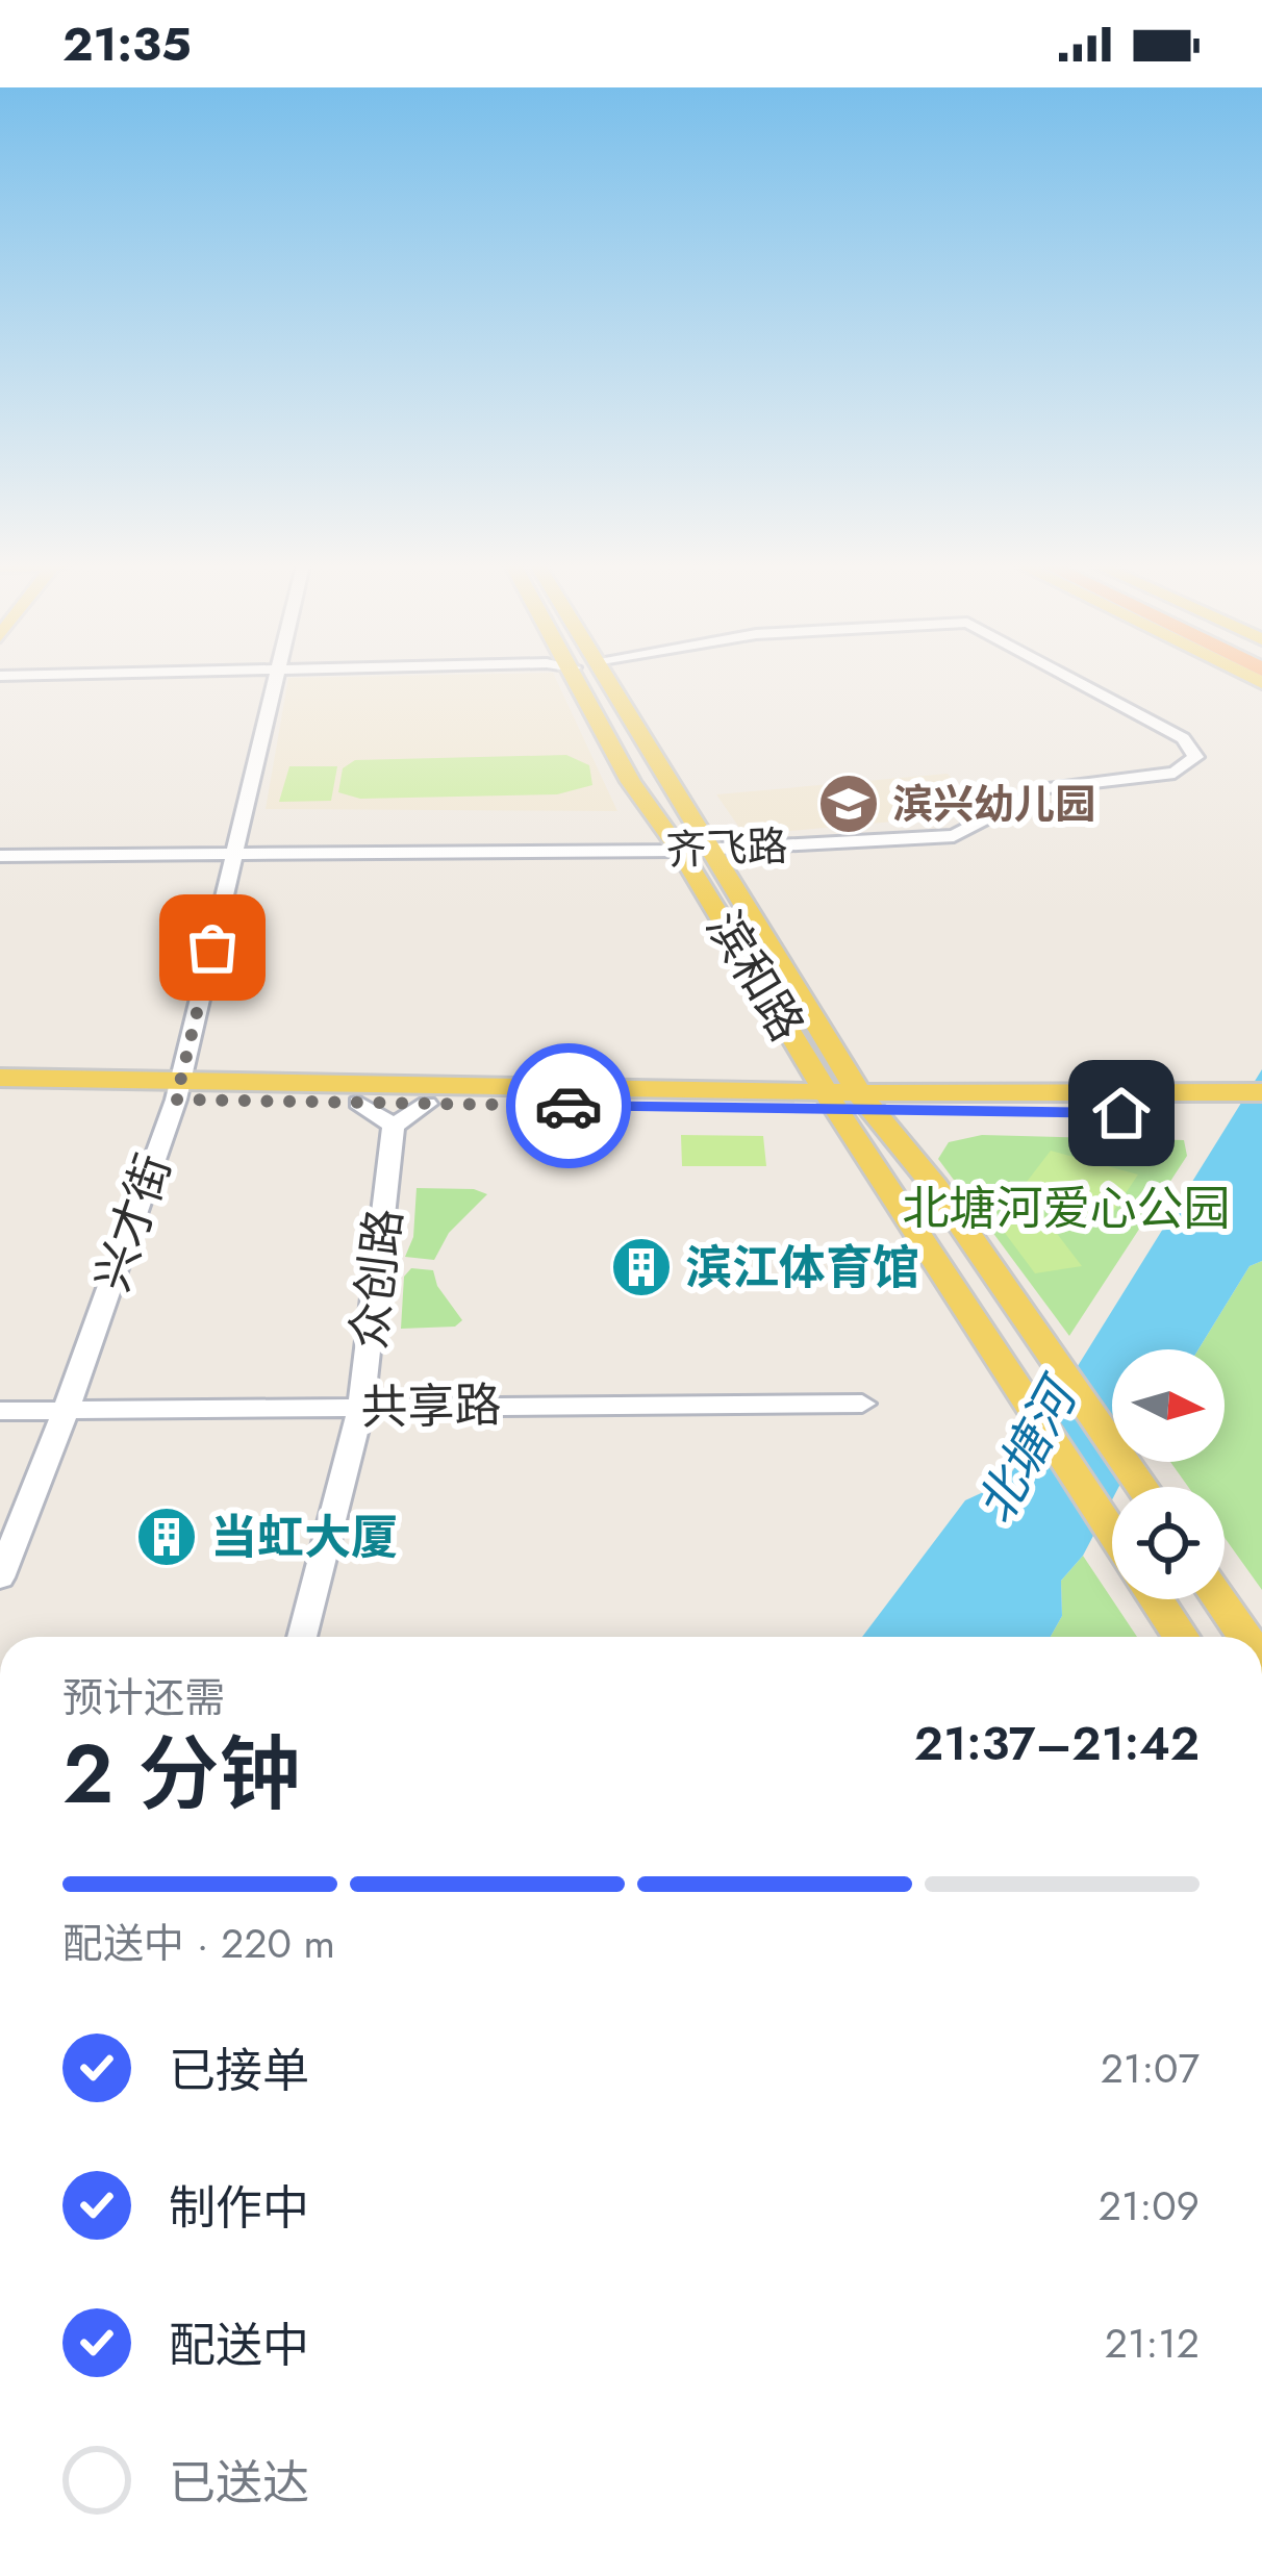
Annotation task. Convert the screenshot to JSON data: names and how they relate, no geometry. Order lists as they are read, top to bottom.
{
  "streets": {
    "main road": ["滨和路"],
    "street": [
      "齐飞路",
      "兴才街",
      "众创路",
      "共享路"
    ]
  },
  "crossings": [
    ["齐飞路", "滨和路"],
    ["齐飞路", "兴才街"],
    ["兴才街", "共享路"],
    ["众创路", "共享路"]
  ],
  "water": ["北塘河"],
  "parks": ["北塘河爱心公园"],
  "places": {
    "school or university": ["滨兴幼儿园"],
    "building": ["滨江体育馆", "当虹大厦"]
  },
  "north": "right",
  "page": {
    "status": "21:35",
    "heading": ["2 分钟", "预计还需", "21:37–21:42"],
    "bar": "配送中 · 220 m",
    "list": [
      ["已接单", "21:07"],
      ["制作中", "21:09"],
      ["配送中", "21:12"],
      "已送达"
    ]
  }
}
